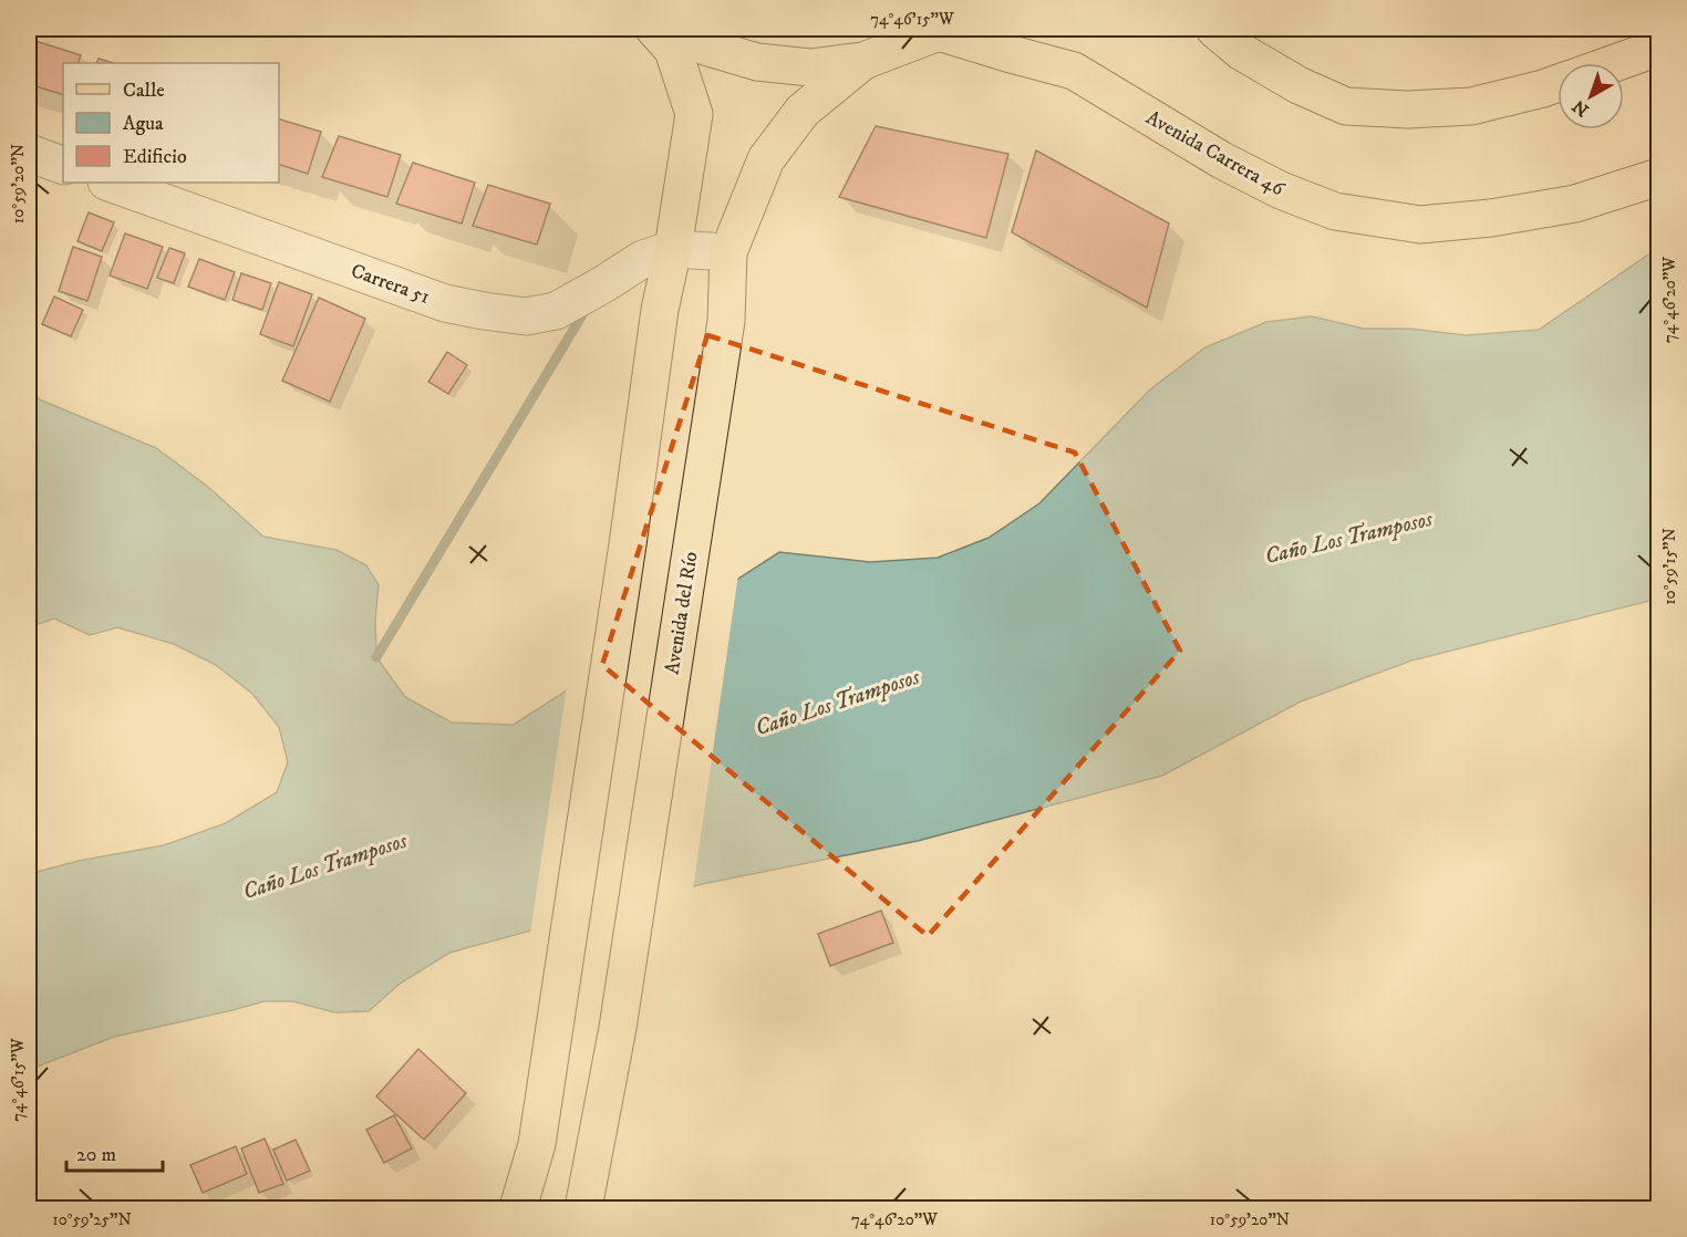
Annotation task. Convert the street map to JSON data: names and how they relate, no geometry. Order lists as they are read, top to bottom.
{
  "streets": {
    "main road": ["Avenida Carrera 46", "Avenida del Río"],
    "street": ["Carrera 51"]
  },
  "water": ["Caño Los Tramposos"],
  "legend": ["Calle", "Agua", "Edificio"],
  "scale_bar": "20 m",
  "north": "bottom left",
  "coordinates": [
    "74°46'15\"W",
    "10°59'20\"N",
    "74°46'20\"W",
    "10°59'15\"N",
    "10°59'25\"N"
  ]
}
